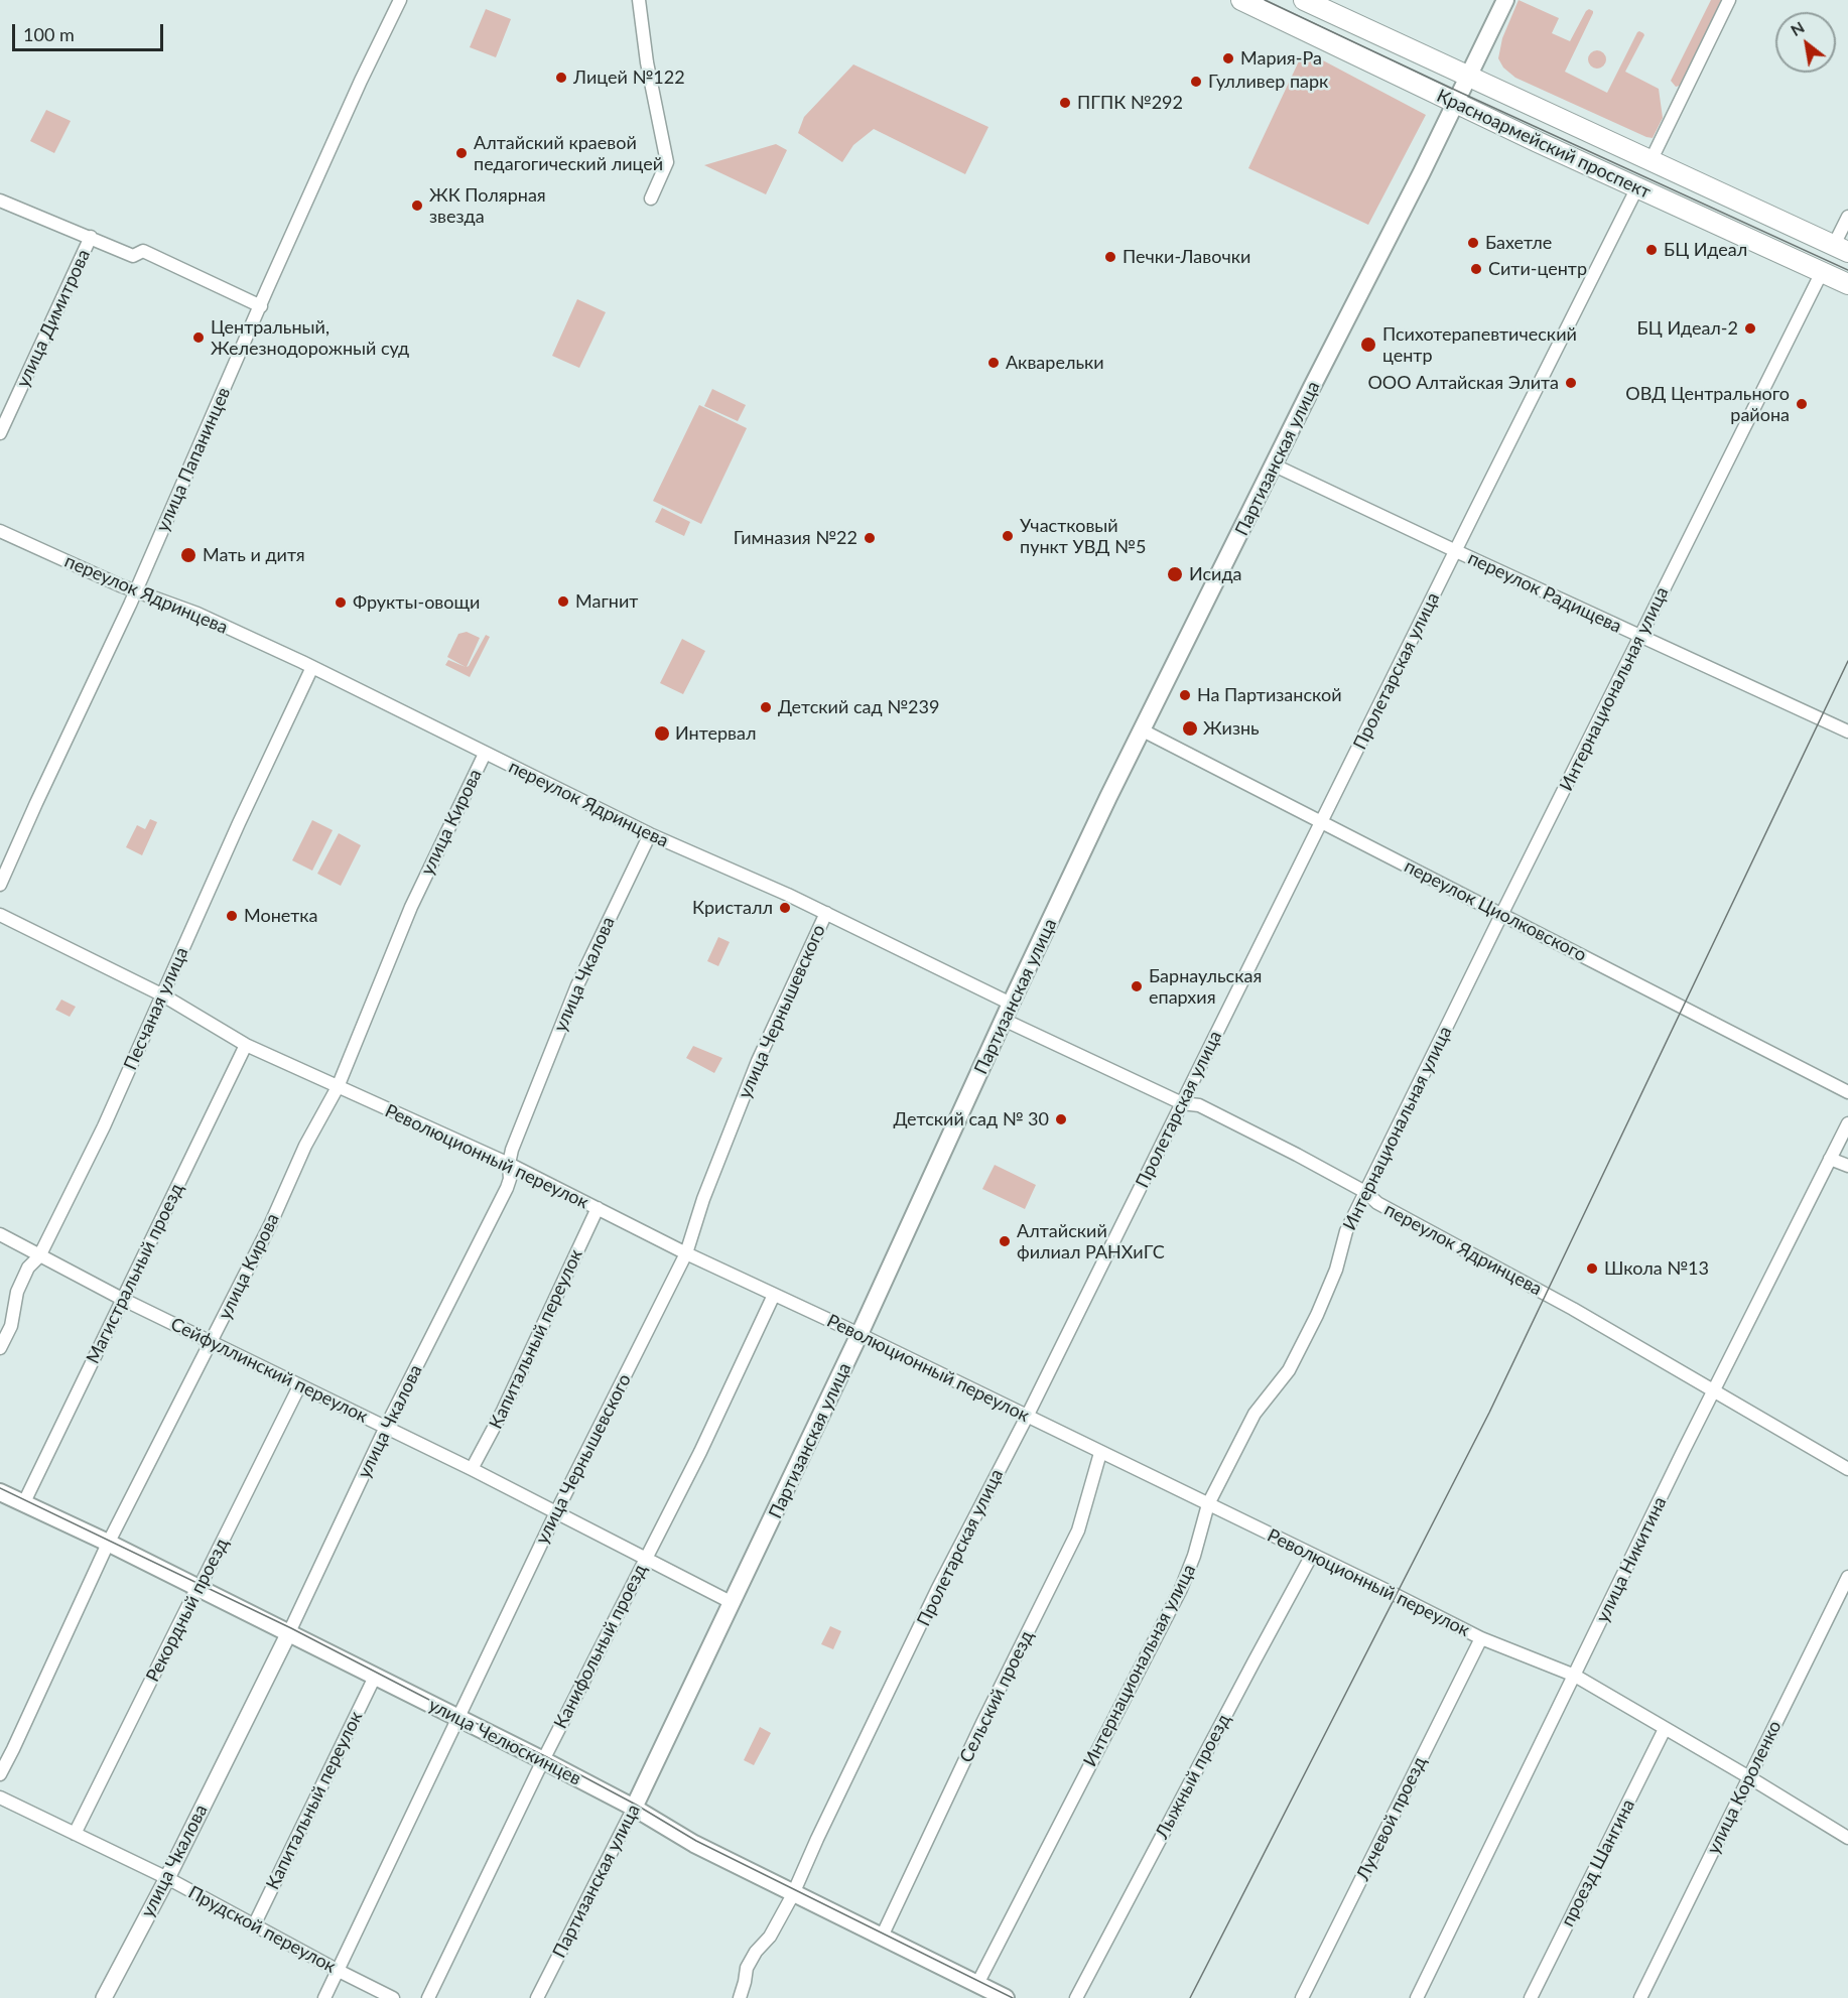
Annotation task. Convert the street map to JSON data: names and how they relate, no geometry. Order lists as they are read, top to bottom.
{
  "streets": {
    "main road": ["Красноармейский проспект", "Партизанская улица", "улица Челюскинцев"],
    "street": [
      "улица Димитрова",
      "улица Папанинцев",
      "переулок Радищева",
      "переулок Ядринцева",
      "Пролетарская улица",
      "Интернациональная улица",
      "улица Кирова",
      "переулок Циолковского",
      "улица Чкалова",
      "Песчаная улица",
      "улица Чернышевского",
      "Революционный переулок",
      "Магистральный проезд",
      "Капитальный переулок",
      "Сейфуллинский переулок",
      "улица Никитина",
      "Рекордный проезд",
      "Канифольный проезд",
      "Сельский проезд",
      "Лыжный проезд",
      "улица Короленко",
      "Лучевой проезд",
      "проезд Шангина",
      "Прудской переулок"
    ]
  },
  "crossings": [
    ["Красноармейский проспект", "Партизанская улица"],
    ["Красноармейский проспект", "Пролетарская улица"],
    ["Красноармейский проспект", "Интернациональная улица"],
    ["Партизанская улица", "переулок Радищева"],
    ["Партизанская улица", "переулок Ядринцева"],
    ["Партизанская улица", "переулок Циолковского"],
    ["Партизанская улица", "Революционный переулок"],
    ["Партизанская улица", "Сейфуллинский переулок"],
    ["Партизанская улица", "улица Челюскинцев"],
    ["улица Папанинцев", "переулок Ядринцева"],
    ["переулок Радищева", "Пролетарская улица"],
    ["переулок Радищева", "Интернациональная улица"],
    ["переулок Ядринцева", "Пролетарская улица"],
    ["переулок Ядринцева", "Интернациональная улица"],
    ["переулок Ядринцева", "улица Кирова"],
    ["переулок Ядринцева", "улица Чкалова"],
    ["переулок Ядринцева", "Песчаная улица"],
    ["переулок Ядринцева", "улица Чернышевского"],
    ["переулок Ядринцева", "улица Никитина"],
    ["Пролетарская улица", "переулок Циолковского"],
    ["Пролетарская улица", "Революционный переулок"],
    ["Пролетарская улица", "улица Челюскинцев"],
    ["Интернациональная улица", "переулок Циолковского"],
    ["Интернациональная улица", "Революционный переулок"],
    ["Интернациональная улица", "улица Челюскинцев"],
    ["улица Кирова", "Революционный переулок"],
    ["улица Кирова", "Сейфуллинский переулок"],
    ["улица Кирова", "улица Челюскинцев"],
    ["улица Чкалова", "Революционный переулок"],
    ["улица Чкалова", "Сейфуллинский переулок"],
    ["улица Чкалова", "улица Челюскинцев"],
    ["улица Чкалова", "Прудской переулок"],
    ["Песчаная улица", "Революционный переулок"],
    ["Песчаная улица", "Сейфуллинский переулок"],
    ["улица Чернышевского", "Революционный переулок"],
    ["улица Чернышевского", "Сейфуллинский переулок"],
    ["улица Чернышевского", "улица Челюскинцев"],
    ["улица Чернышевского", "Прудской переулок"],
    ["Революционный переулок", "Магистральный проезд"],
    ["Революционный переулок", "Капитальный переулок"],
    ["Революционный переулок", "улица Никитина"],
    ["Революционный переулок", "Канифольный проезд"],
    ["Революционный переулок", "Сельский проезд"],
    ["Революционный переулок", "Лыжный проезд"],
    ["Революционный переулок", "улица Короленко"],
    ["Революционный переулок", "Лучевой проезд"],
    ["Революционный переулок", "проезд Шангина"],
    ["Магистральный проезд", "Сейфуллинский переулок"],
    ["Магистральный проезд", "улица Челюскинцев"],
    ["Капитальный переулок", "Сейфуллинский переулок"],
    ["Капитальный переулок", "улица Челюскинцев"],
    ["Капитальный переулок", "Прудской переулок"],
    ["Сейфуллинский переулок", "Рекордный проезд"],
    ["Сейфуллинский переулок", "Канифольный проезд"],
    ["Рекордный проезд", "улица Челюскинцев"],
    ["Рекордный проезд", "Прудской переулок"],
    ["Канифольный проезд", "улица Челюскинцев"],
    ["Сельский проезд", "улица Челюскинцев"]
  ],
  "places": [
    "Мария-Ра",
    "Лицей №122",
    "Гулливер парк",
    "ПГПК №292",
    "Алтайский краевой педагогический лицей",
    "ЖК Полярная звезда",
    "Бахетле",
    "БЦ Идеал",
    "Печки-Лавочки",
    "Сити-центр",
    "БЦ Идеал-2",
    "Центральный, Железнодорожный суд",
    "Психотерапевтический центр",
    "Акварельки",
    "ООО Алтайская Элита",
    "ОВД Центрального района",
    "Участковый пункт УВД №5",
    "Гимназия №22",
    "Мать и дитя",
    "Исида",
    "Магнит",
    "Фрукты-овощи",
    "На Партизанской",
    "Детский сад №239",
    "Жизнь",
    "Интервал",
    "Кристалл",
    "Монетка",
    "Барнаульская епархия",
    "Детский сад № 30",
    "Алтайский филиал РАНХиГС",
    "Школа №13"
  ],
  "scale_bar": "100 m",
  "north": "top left"
}
